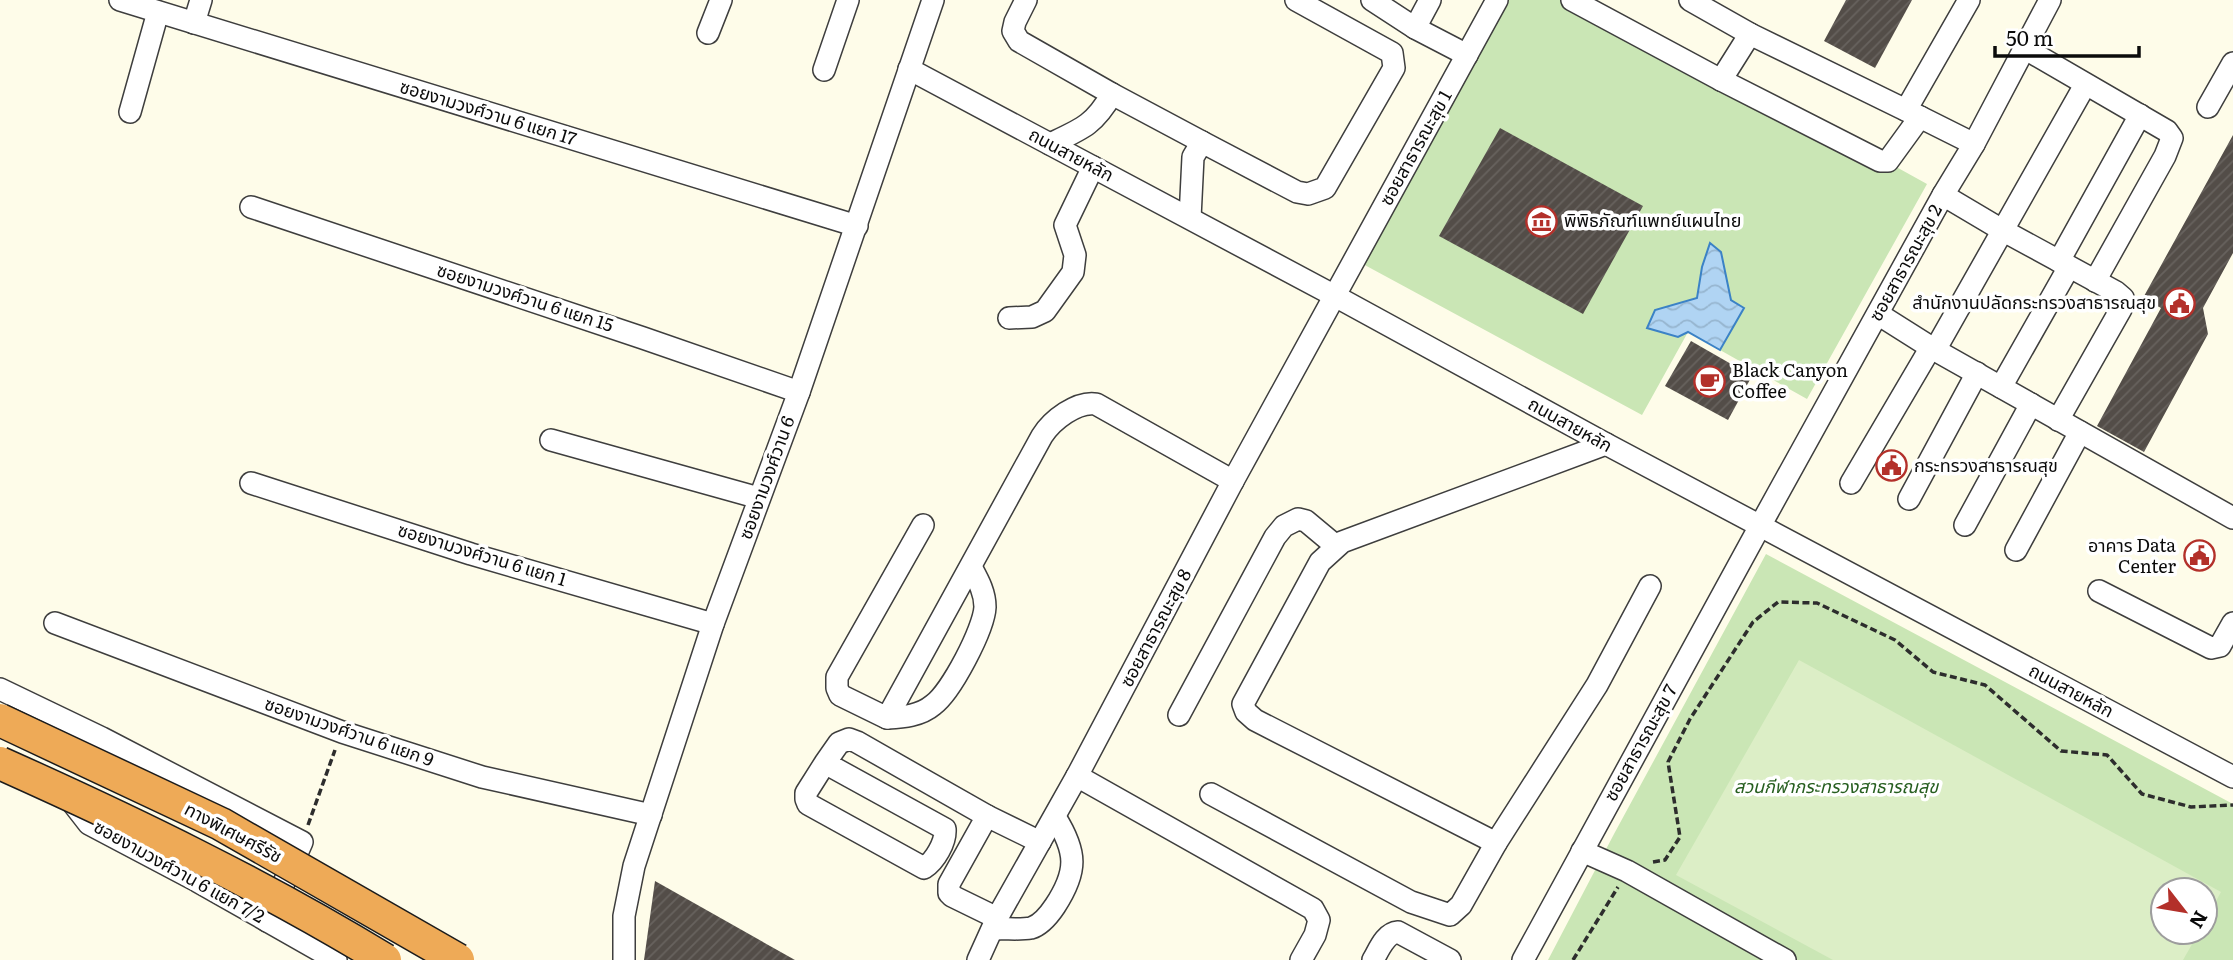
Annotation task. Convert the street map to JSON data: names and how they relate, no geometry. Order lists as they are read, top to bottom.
{
  "streets": {
    "highway": ["ทางพิเศษศรีรัช"],
    "street": [
      "ซอยงามวงศ์วาน 6 แยก 17",
      "ซอยสาธารณะสุข 1",
      "ถนนสายหลัก",
      "ซอยสาธารณะสุข 2",
      "ซอยงามวงศ์วาน 6 แยก 15",
      "ซอยงามวงศ์วาน 6",
      "ซอยงามวงศ์วาน 6 แยก 1",
      "ซอยสาธารณะสุข 8",
      "ซอยงามวงศ์วาน 6 แยก 9",
      "ซอยสาธารณะสุข 7",
      "ซอยงามวงศ์วาน 6 แยก 7/2"
    ]
  },
  "crossings": [
    ["ซอยงามวงศ์วาน 6 แยก 17", "ซอยงามวงศ์วาน 6"],
    ["ซอยสาธารณะสุข 1", "ถนนสายหลัก"],
    ["ซอยสาธารณะสุข 1", "ซอยสาธารณะสุข 8"],
    ["ถนนสายหลัก", "ซอยสาธารณะสุข 2"],
    ["ถนนสายหลัก", "ซอยงามวงศ์วาน 6"],
    ["ถนนสายหลัก", "ซอยสาธารณะสุข 8"],
    ["ถนนสายหลัก", "ซอยสาธารณะสุข 7"],
    ["ซอยสาธารณะสุข 2", "ซอยสาธารณะสุข 7"],
    ["ซอยงามวงศ์วาน 6 แยก 15", "ซอยงามวงศ์วาน 6"],
    ["ซอยงามวงศ์วาน 6", "ซอยงามวงศ์วาน 6 แยก 1"],
    ["ซอยงามวงศ์วาน 6", "ซอยงามวงศ์วาน 6 แยก 9"]
  ],
  "parks": ["สวนกีฬากระทรวงสาธารณสุข"],
  "places": {
    "museum": ["พิพิธภัณฑ์แพทย์แผนไทย"],
    "public building": ["สำนักงานปลัดกระทรวงสาธารณสุข", "กระทรวงสาธารณสุข", "อาคาร Data Center"],
    "cafe": ["Black Canyon Coffee"]
  },
  "scale_bar": "50 m",
  "north": "bottom right"
}
